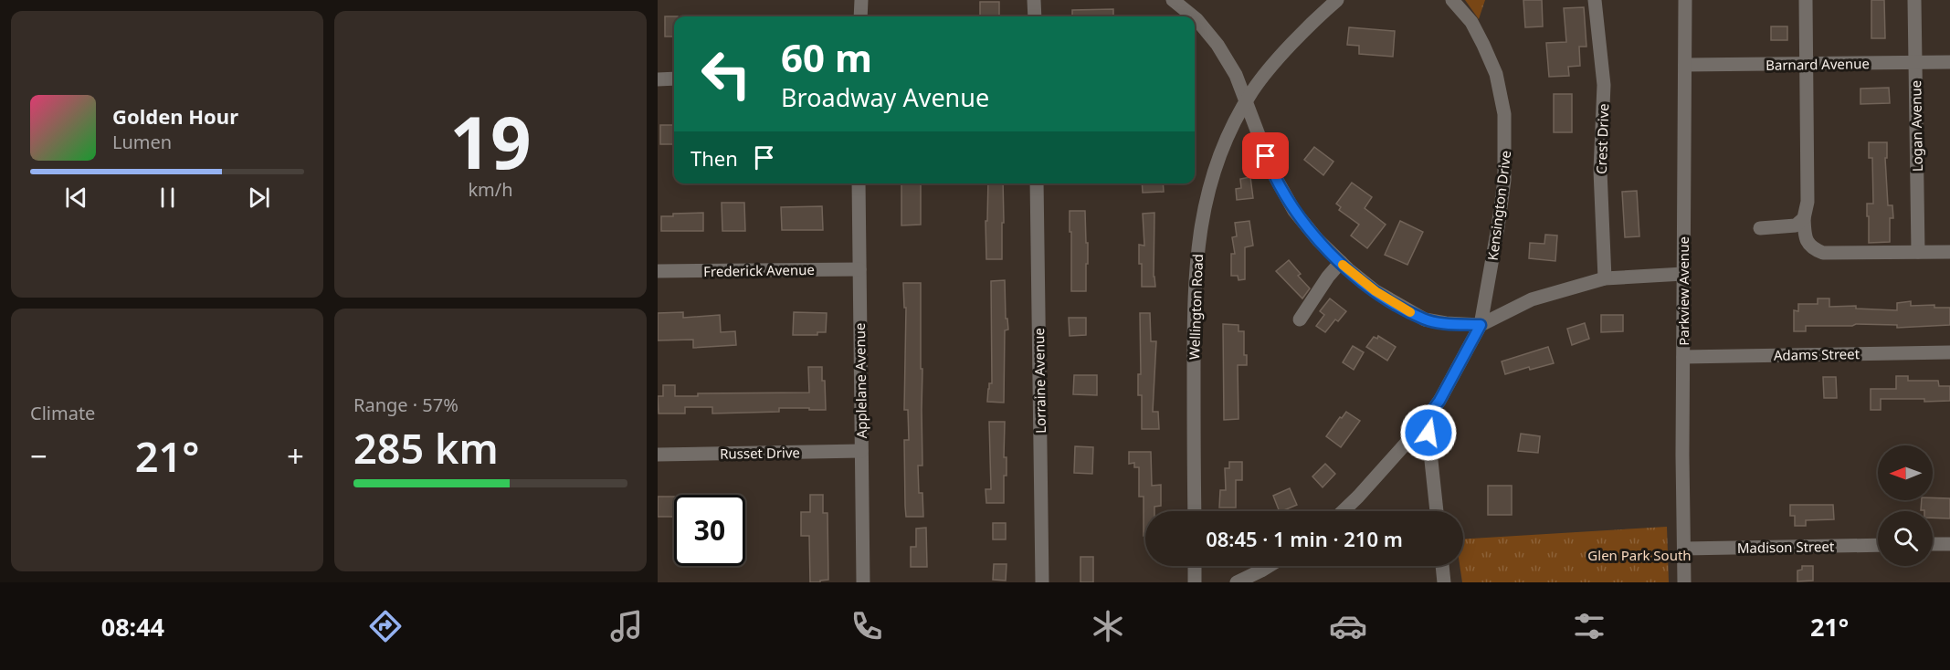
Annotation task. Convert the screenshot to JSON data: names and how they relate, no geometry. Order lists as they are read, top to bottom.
{
  "streets": {
    "street": [
      "Barnard Avenue",
      "Logan Avenue",
      "Crest Drive",
      "Kensington Drive",
      "Frederick Avenue",
      "Parkview Avenue",
      "Wellington Road",
      "Adams Street",
      "Applelane Avenue",
      "Lorraine Avenue",
      "Russet Drive",
      "Madison Street"
    ]
  },
  "crossings": [
    ["Barnard Avenue", "Logan Avenue"],
    ["Barnard Avenue", "Parkview Avenue"],
    ["Frederick Avenue", "Applelane Avenue"],
    ["Parkview Avenue", "Adams Street"],
    ["Parkview Avenue", "Madison Street"],
    ["Applelane Avenue", "Russet Drive"]
  ],
  "parks": ["Glen Park South"],
  "north": "left",
  "page": {
    "tile": [
      ["19", "km/h"],
      "Climate",
      ["Range · 57%", "285 km"]
    ],
    "turn": ["60 m", "Broadway Avenue"],
    "song": ["Golden Hour", "Lumen"],
    "then": "Then",
    "heat": ["−", "21°", "+"],
    "limit": "30",
    "trip": "08:45 · 1 min · 210 m",
    "tabs": ["08:44", "21°"]
  }
}
